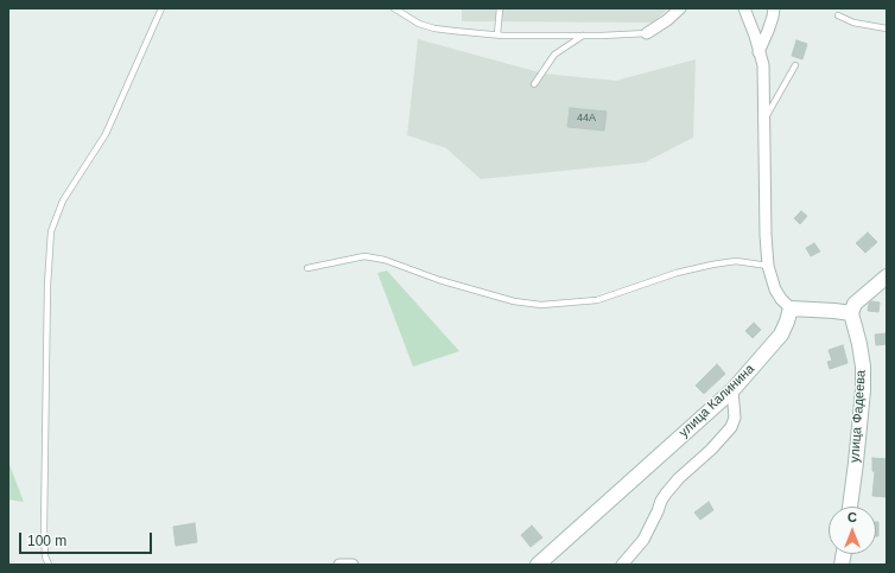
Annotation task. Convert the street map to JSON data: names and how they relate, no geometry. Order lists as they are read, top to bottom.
{
  "streets": {
    "street": ["улица Калинина", "улица Фадеева"]
  },
  "house_numbers": ["44А"],
  "scale_bar": "100 m",
  "north": "top"
}
